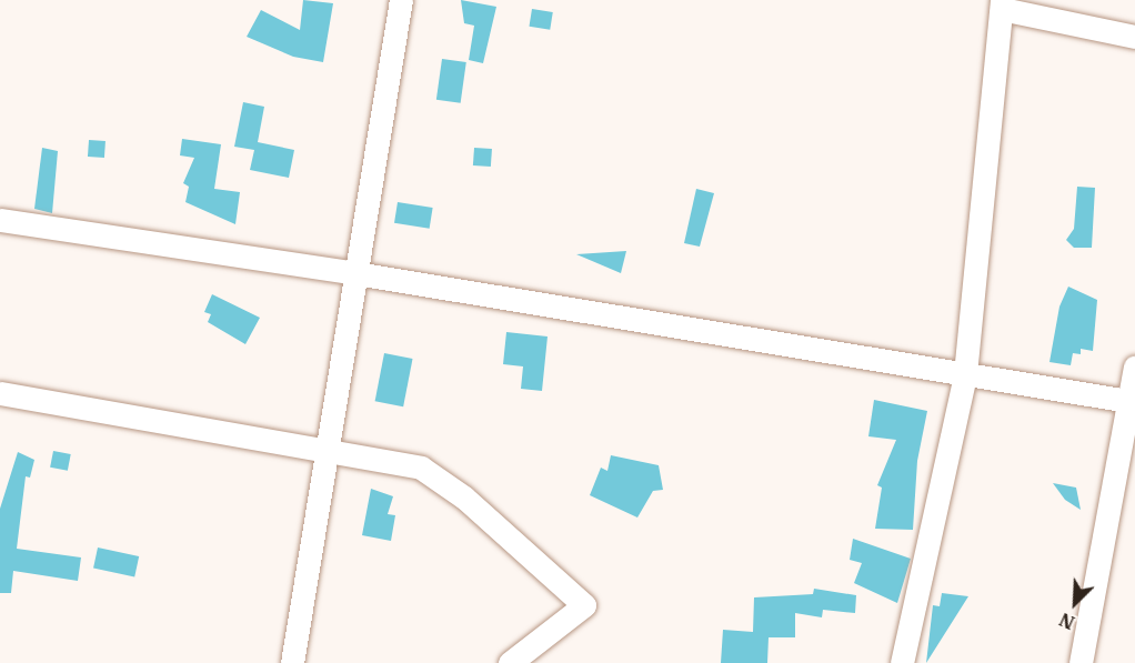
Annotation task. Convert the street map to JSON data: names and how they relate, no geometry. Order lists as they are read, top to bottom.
{
  "north": "bottom left"
}
